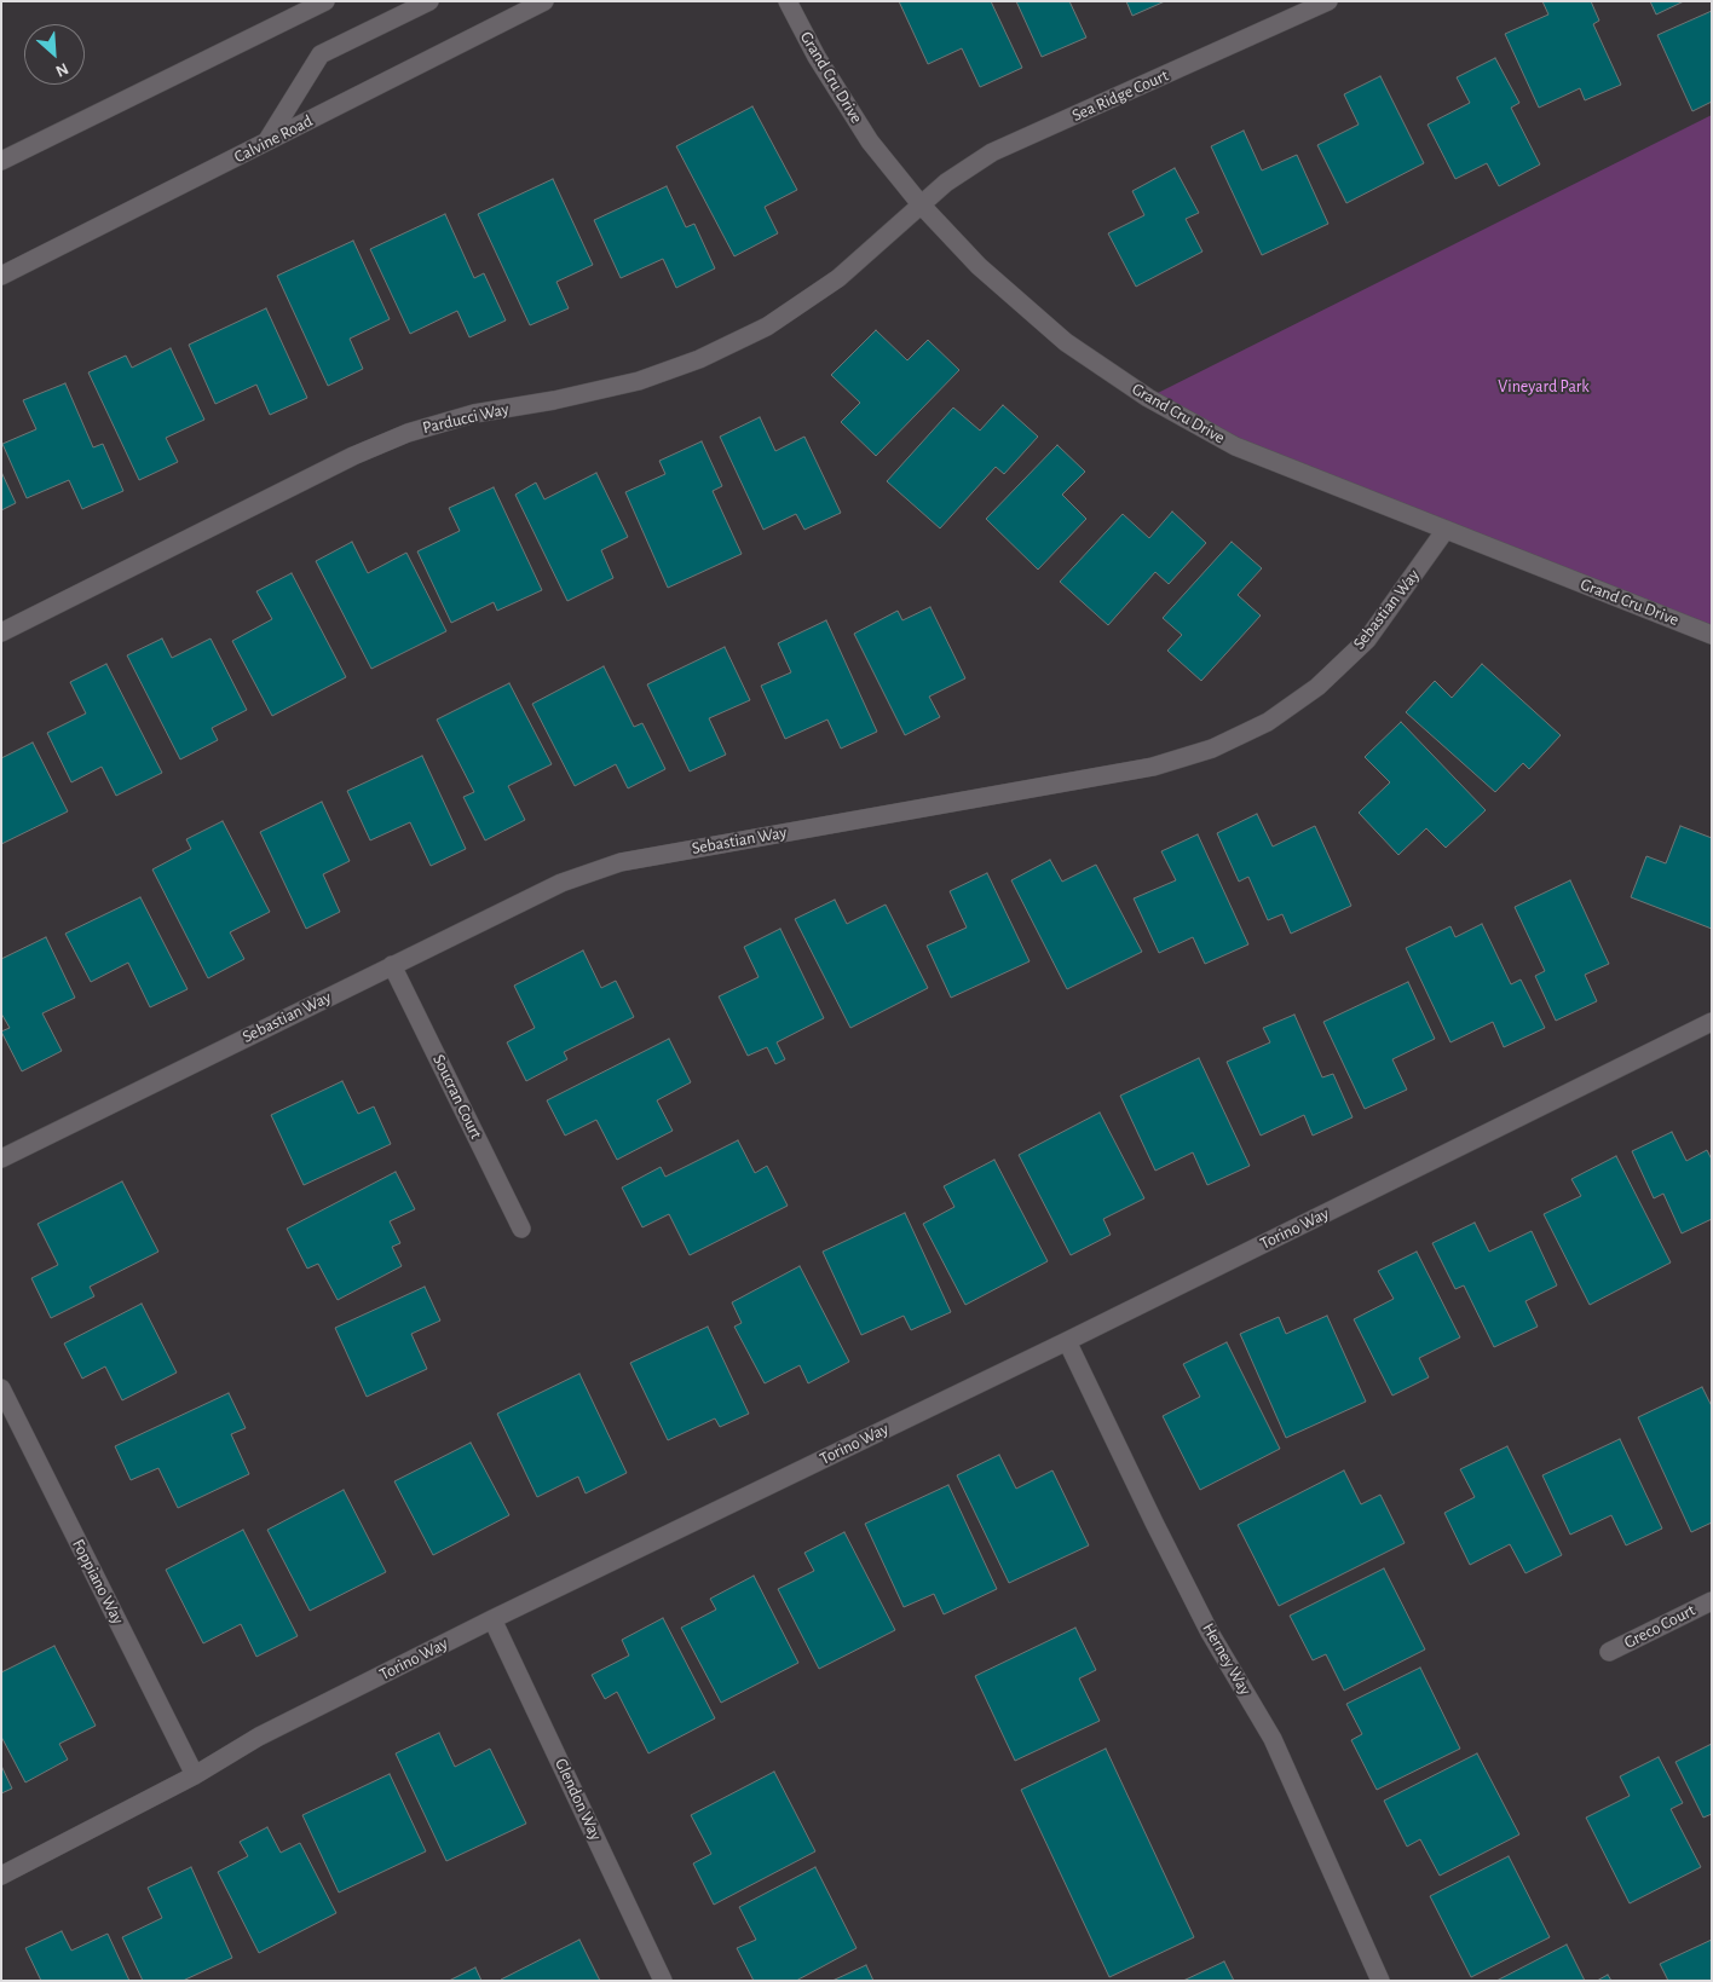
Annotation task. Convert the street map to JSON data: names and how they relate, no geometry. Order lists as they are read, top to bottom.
{
  "streets": {
    "street": [
      "Grand Cru Drive",
      "Sea Ridge Court",
      "Calvine Road",
      "Parducci Way",
      "Sebastian Way",
      "Soucran Court",
      "Torino Way",
      "Foppiano Way",
      "Greco Court",
      "Herney Way",
      "Glendon Way"
    ]
  },
  "crossings": [
    ["Grand Cru Drive", "Sea Ridge Court"],
    ["Grand Cru Drive", "Parducci Way"],
    ["Grand Cru Drive", "Sebastian Way"],
    ["Sea Ridge Court", "Parducci Way"],
    ["Sebastian Way", "Soucran Court"],
    ["Torino Way", "Foppiano Way"],
    ["Torino Way", "Herney Way"],
    ["Torino Way", "Glendon Way"]
  ],
  "parks": ["Vineyard Park"],
  "north": "bottom right"
}
